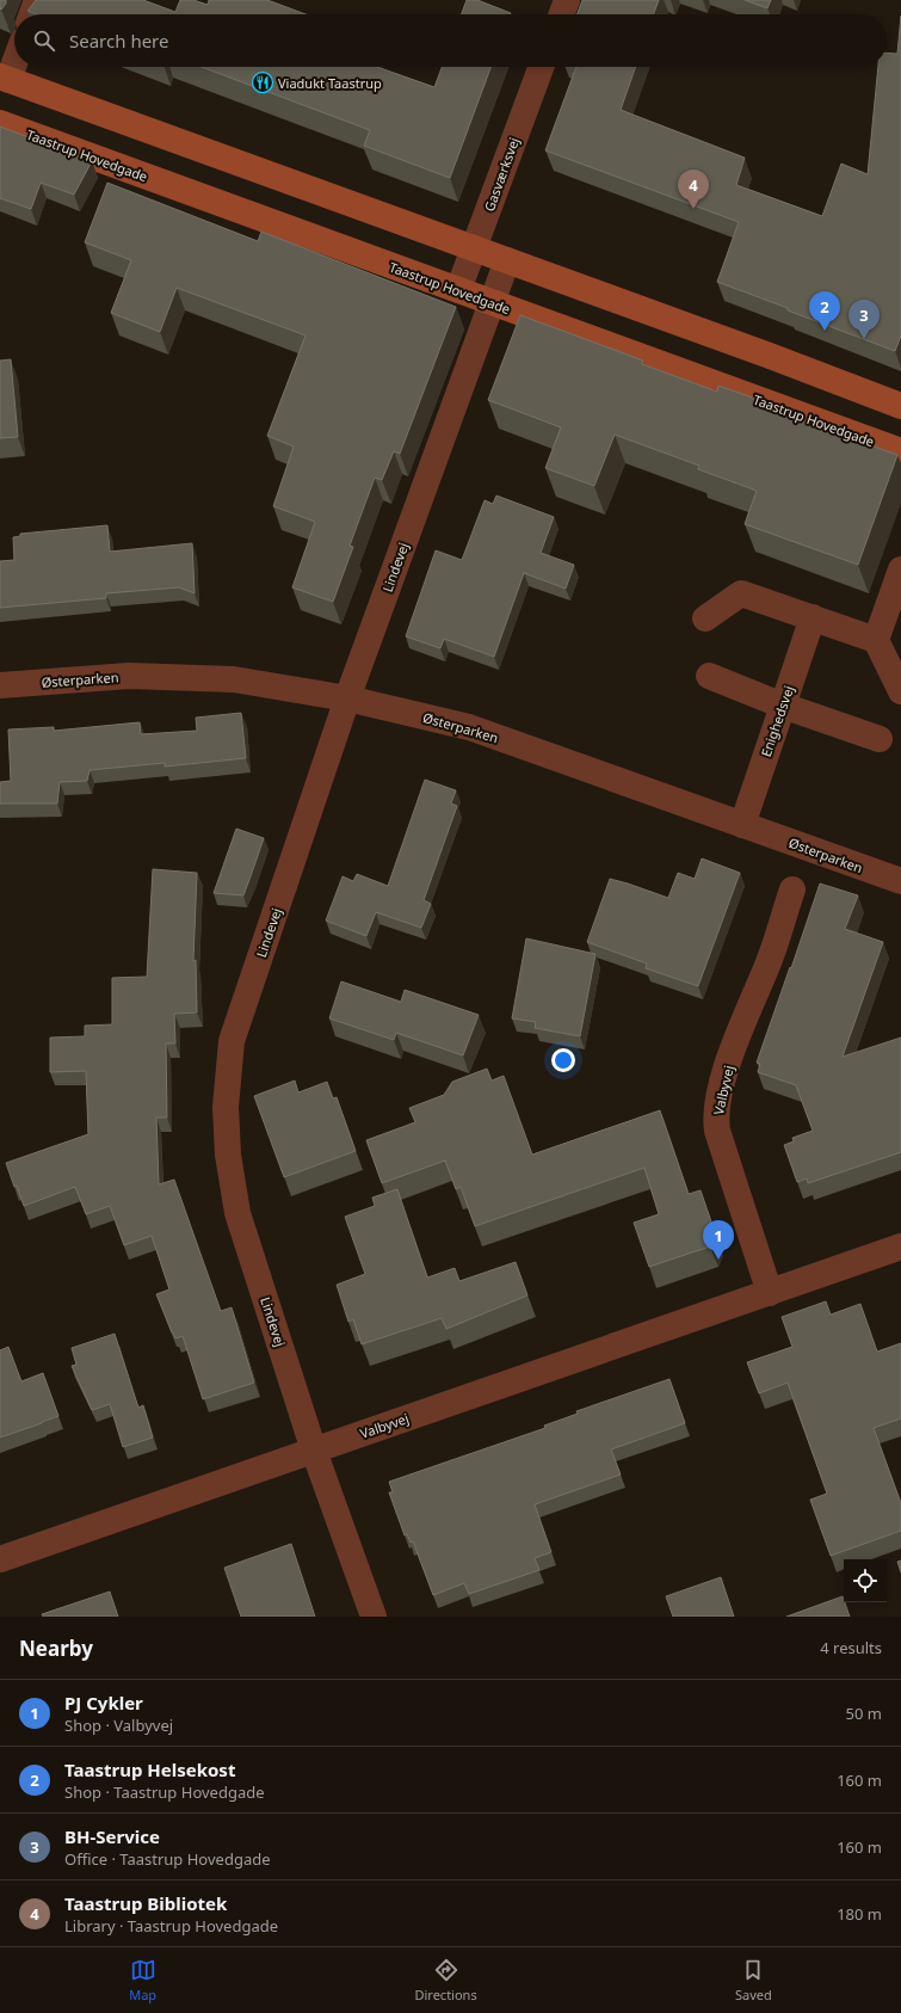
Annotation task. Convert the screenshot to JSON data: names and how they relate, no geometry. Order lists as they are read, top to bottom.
{
  "streets": {
    "street": [
      "Taastrup Hovedgade",
      "Gasværksvej",
      "Lindevej",
      "Østerparken",
      "Enighedsvej",
      "Valbyvej"
    ]
  },
  "crossings": [
    ["Taastrup Hovedgade", "Gasværksvej"],
    ["Taastrup Hovedgade", "Lindevej"],
    ["Lindevej", "Østerparken"],
    ["Lindevej", "Valbyvej"],
    ["Østerparken", "Enighedsvej"]
  ],
  "places": {
    "restaurant": ["Viadukt Taastrup"]
  },
  "page": {
    "search": "Search here",
    "pins": [
      "4",
      "2",
      "3",
      "1"
    ],
    "heading": ["Nearby", "4 results"],
    "list": [
      {
        "mark": "1",
        "name": "PJ Cykler",
        "note": "Shop · Valbyvej",
        "value": "50 m"
      },
      {
        "mark": "2",
        "name": "Taastrup Helsekost",
        "note": "Shop · Taastrup Hovedgade",
        "value": "160 m"
      },
      {
        "mark": "3",
        "name": "BH-Service",
        "note": "Office · Taastrup Hovedgade",
        "value": "160 m"
      },
      {
        "mark": "4",
        "name": "Taastrup Bibliotek",
        "note": "Library · Taastrup Hovedgade",
        "value": "180 m"
      }
    ],
    "nav": ["Map", "Directions", "Saved"]
  }
}
